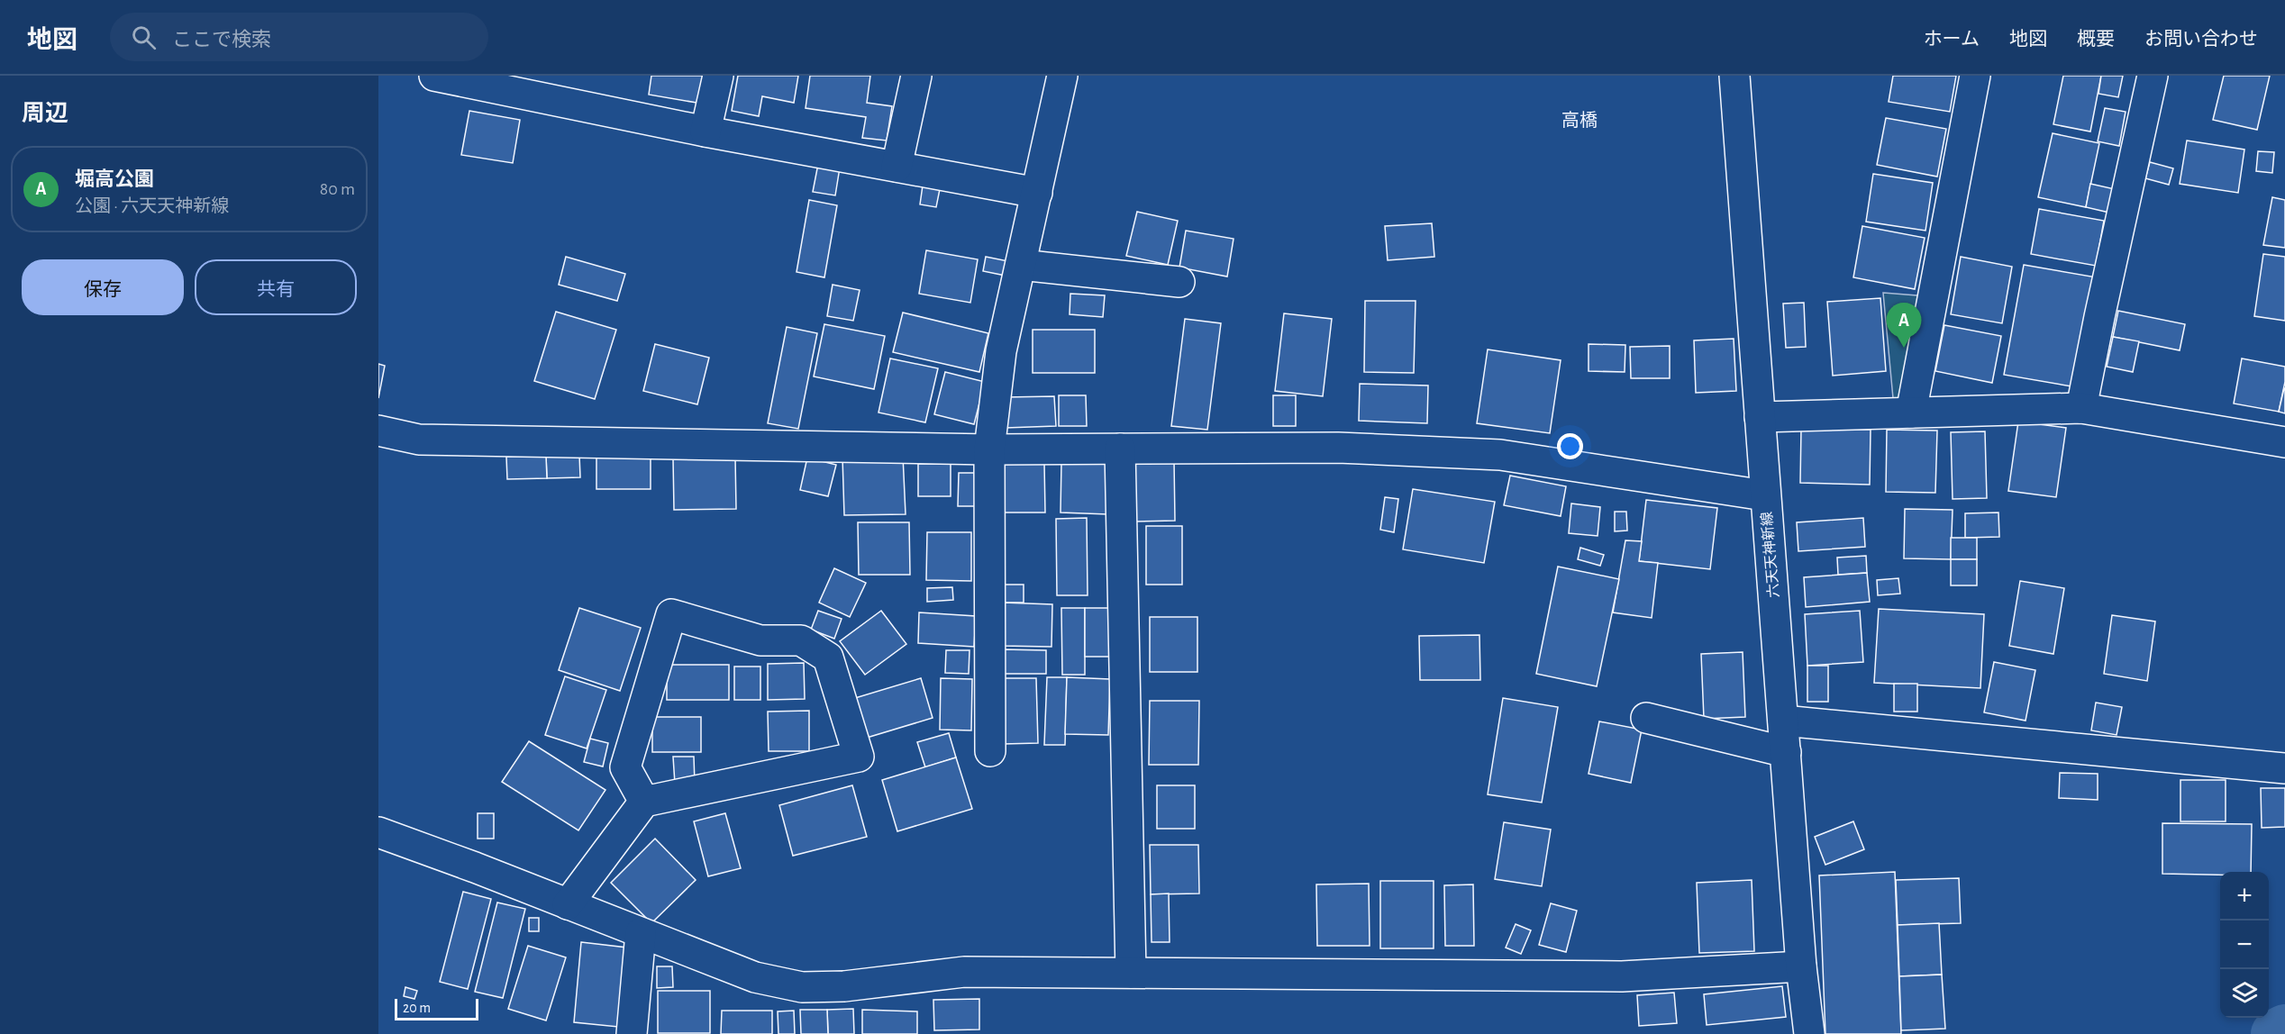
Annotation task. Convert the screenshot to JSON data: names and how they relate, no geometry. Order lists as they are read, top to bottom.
{
  "streets": {
    "street": ["六天天神新線"]
  },
  "districts": ["高橋"],
  "scale_bar": "20 m",
  "page": {
    "header": "地図",
    "search": "ここで検索",
    "nav": [
      "ホーム",
      "地図",
      "概要",
      "お問い合わせ"
    ],
    "heading": "周辺",
    "list": [
      {
        "mark": "A",
        "name": "堀高公園",
        "note": "公園 · 六天天神新線",
        "value": "80 m"
      }
    ],
    "buttons": ["保存", "共有"],
    "pins": "A",
    "map_buttons": ["+", "−"],
    "scale": "20 m"
  }
}
